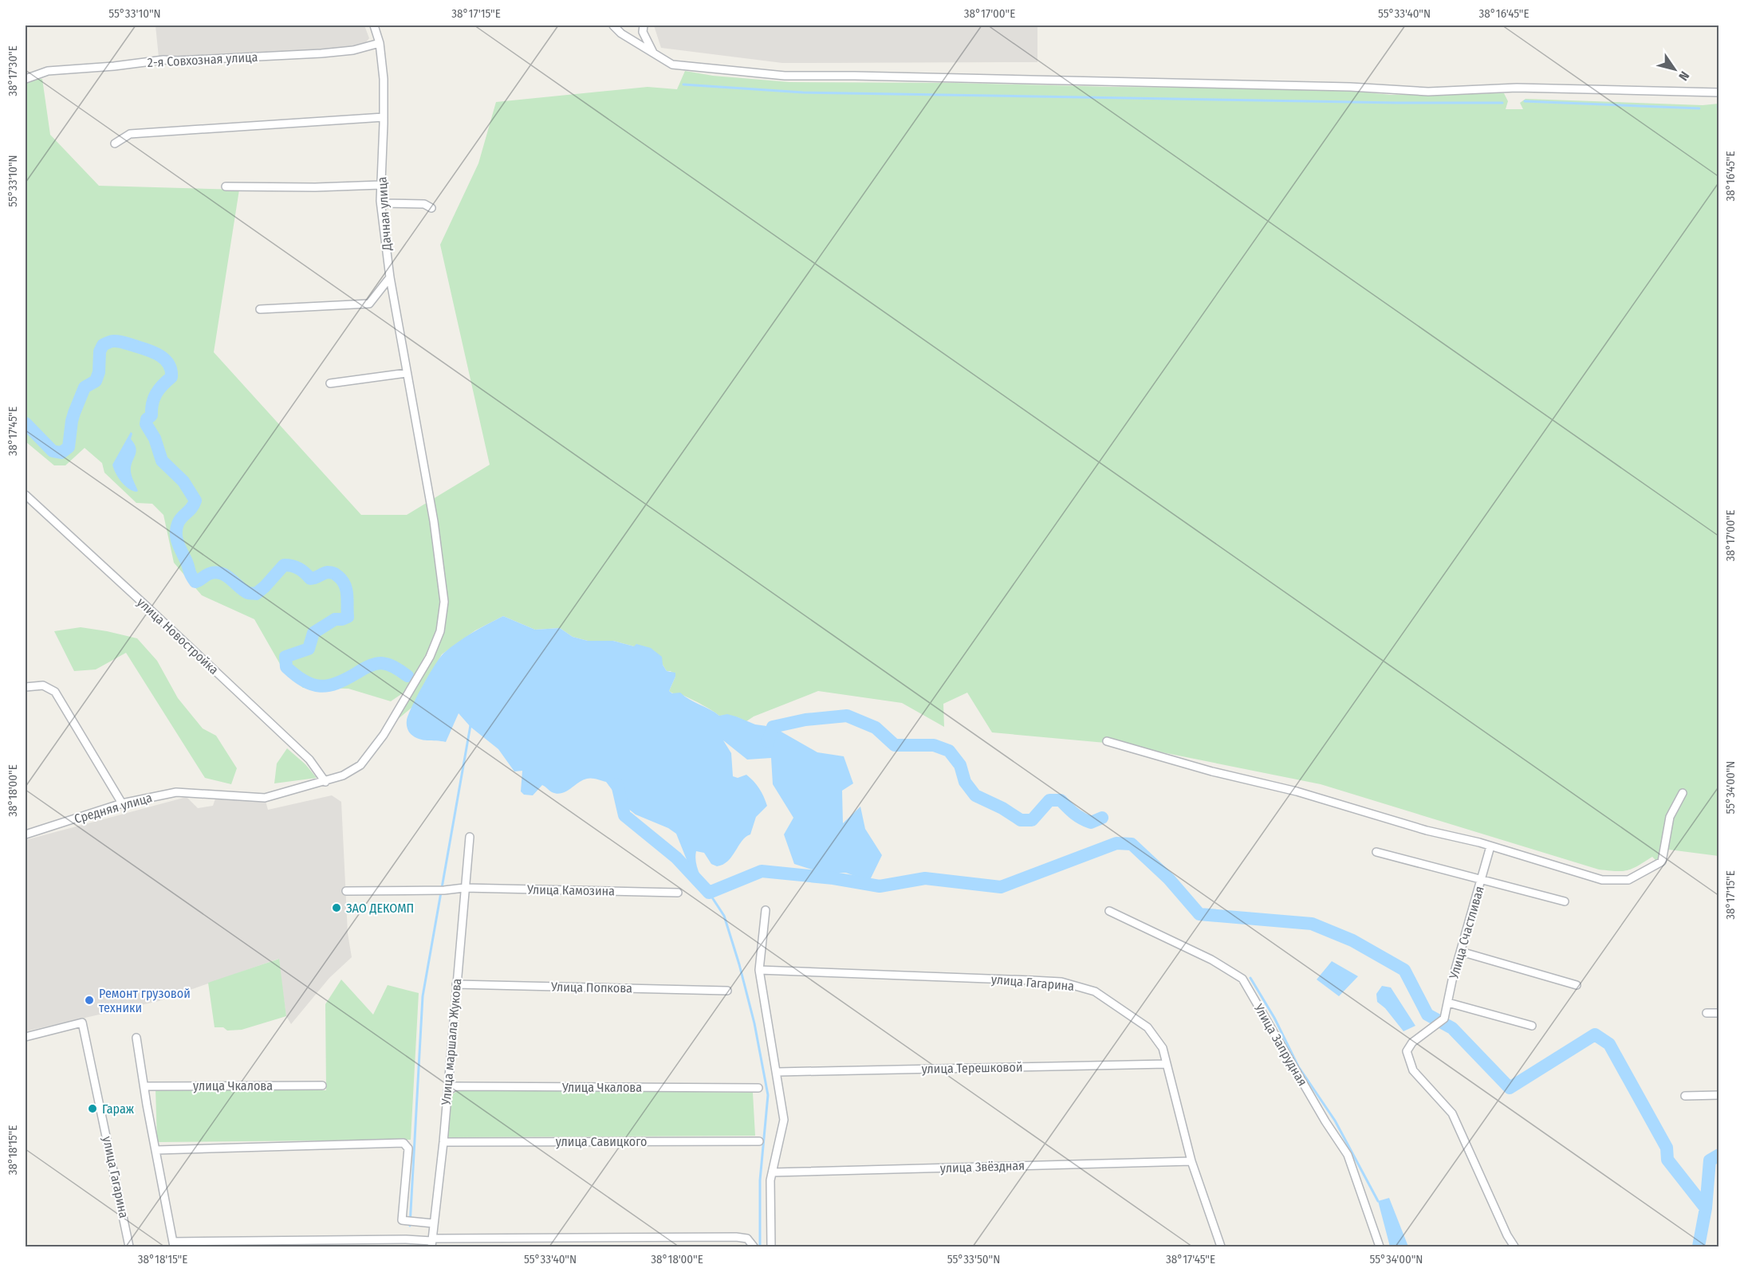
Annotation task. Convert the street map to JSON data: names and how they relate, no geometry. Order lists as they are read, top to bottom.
{
  "streets": {
    "street": [
      "2-я Совхозная улица",
      "Дачная улица",
      "улица Новостройка",
      "Средняя улица",
      "Улица Камозина",
      "Улица Счастливая",
      "улица Гагарина",
      "Улица Попкова",
      "Улица маршала Жукова",
      "Улица Запрудная",
      "улица Терешковой",
      "улица Чкалова",
      "Улица Чкалова",
      "улица Савицкого",
      "улица Звёздная"
    ]
  },
  "crossings": [
    ["2-я Совхозная улица", "Дачная улица"],
    ["Дачная улица", "улица Новостройка"],
    ["Дачная улица", "Средняя улица"],
    ["улица Новостройка", "Средняя улица"],
    ["Улица Камозина", "Улица маршала Жукова"],
    ["улица Гагарина", "улица Терешковой"],
    ["улица Гагарина", "улица Звёздная"],
    ["Улица Попкова", "Улица маршала Жукова"],
    ["Улица маршала Жукова", "Улица Чкалова"],
    ["Улица маршала Жукова", "улица Савицкого"]
  ],
  "places": ["ЗАО ДЕКОМП", "Ремонт грузовой техники", "Гараж"],
  "north": "bottom right",
  "coordinates": [
    "55°33'10\"N",
    "38°17'15\"E",
    "38°17'00\"E",
    "55°33'40\"N",
    "38°16'45\"E",
    "38°17'30\"E",
    "38°17'45\"E",
    "55°34'00\"N",
    "38°18'00\"E",
    "38°18'15\"E",
    "55°33'50\"N"
  ]
}
